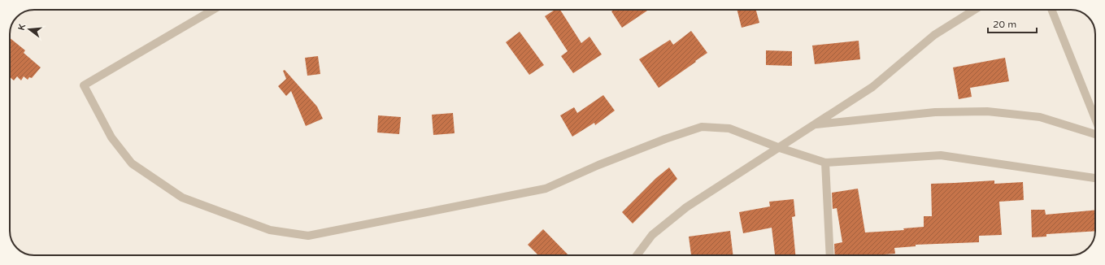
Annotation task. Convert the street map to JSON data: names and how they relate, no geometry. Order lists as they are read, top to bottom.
{
  "scale_bar": "20 m",
  "north": "left"
}
